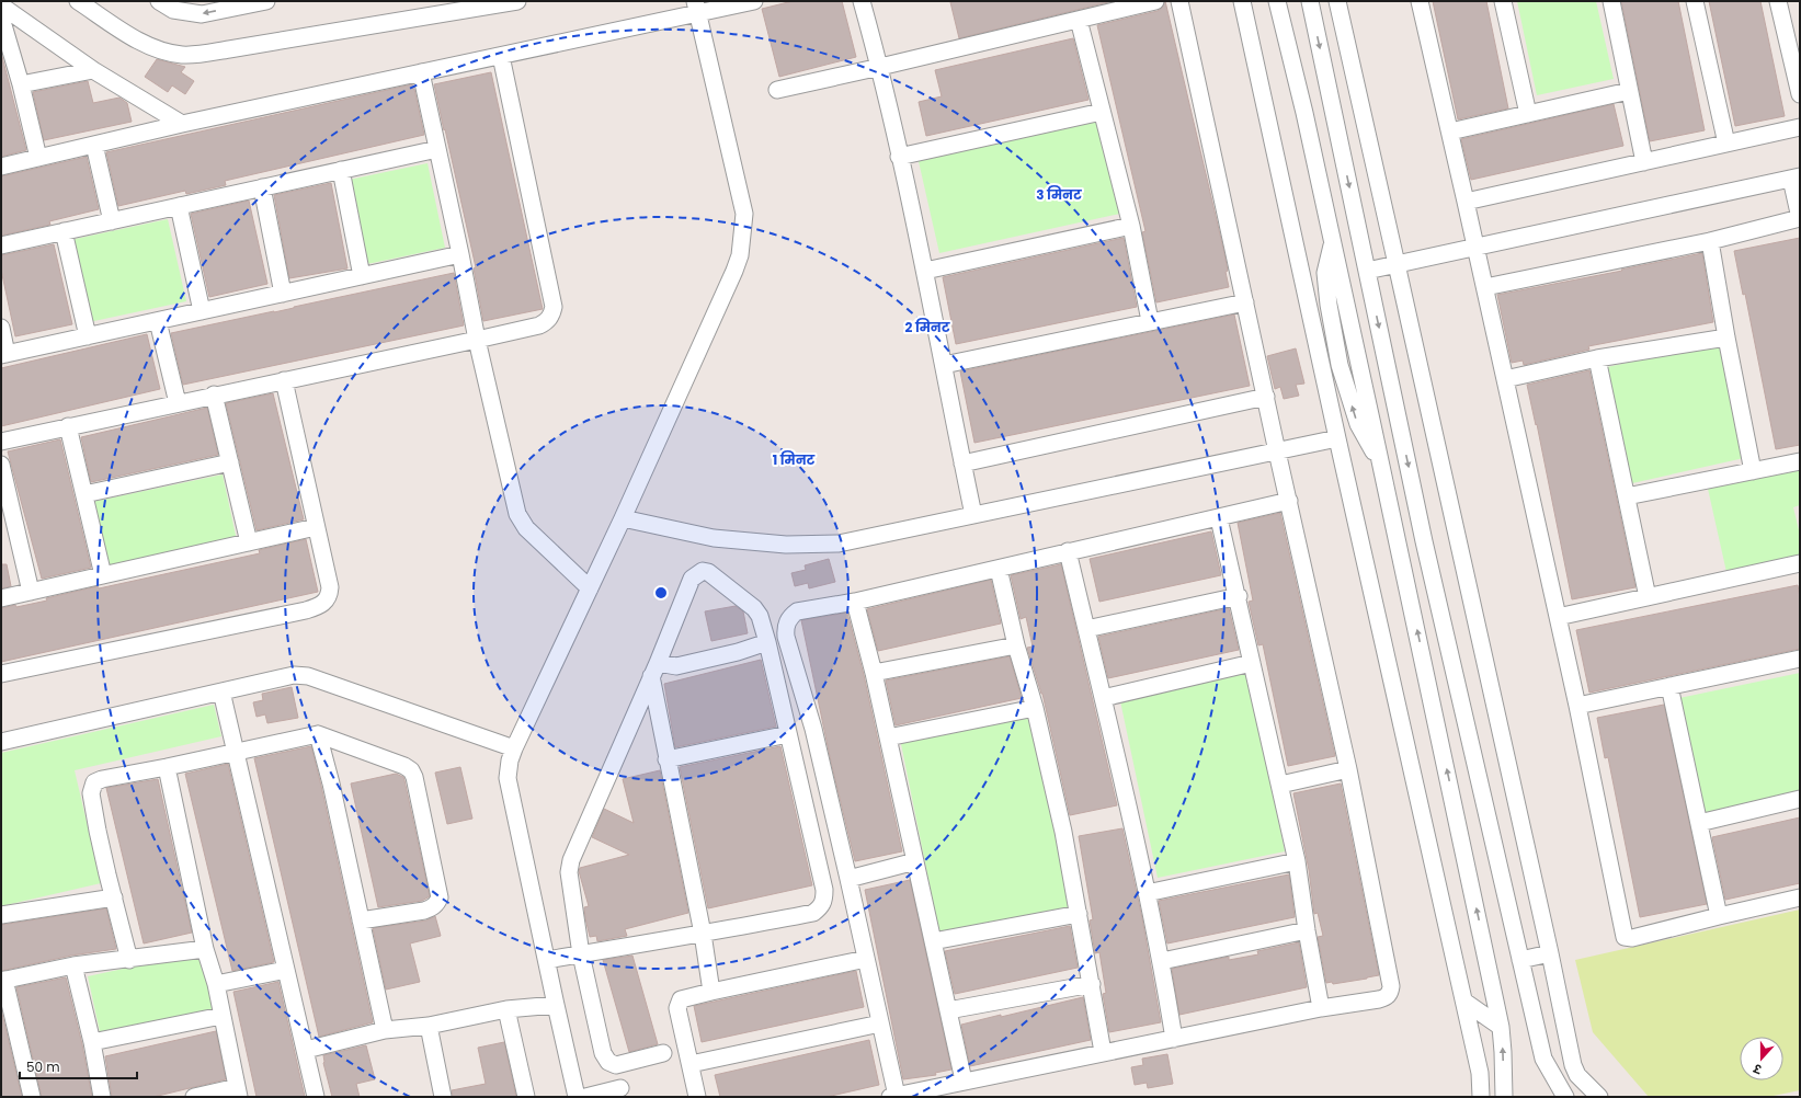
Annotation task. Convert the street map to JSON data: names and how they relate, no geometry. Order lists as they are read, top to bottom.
{
  "scale_bar": "50 m",
  "north": "bottom",
  "rings": ["3 मिनट", "2 मिनट", "1 मिनट"]
}
